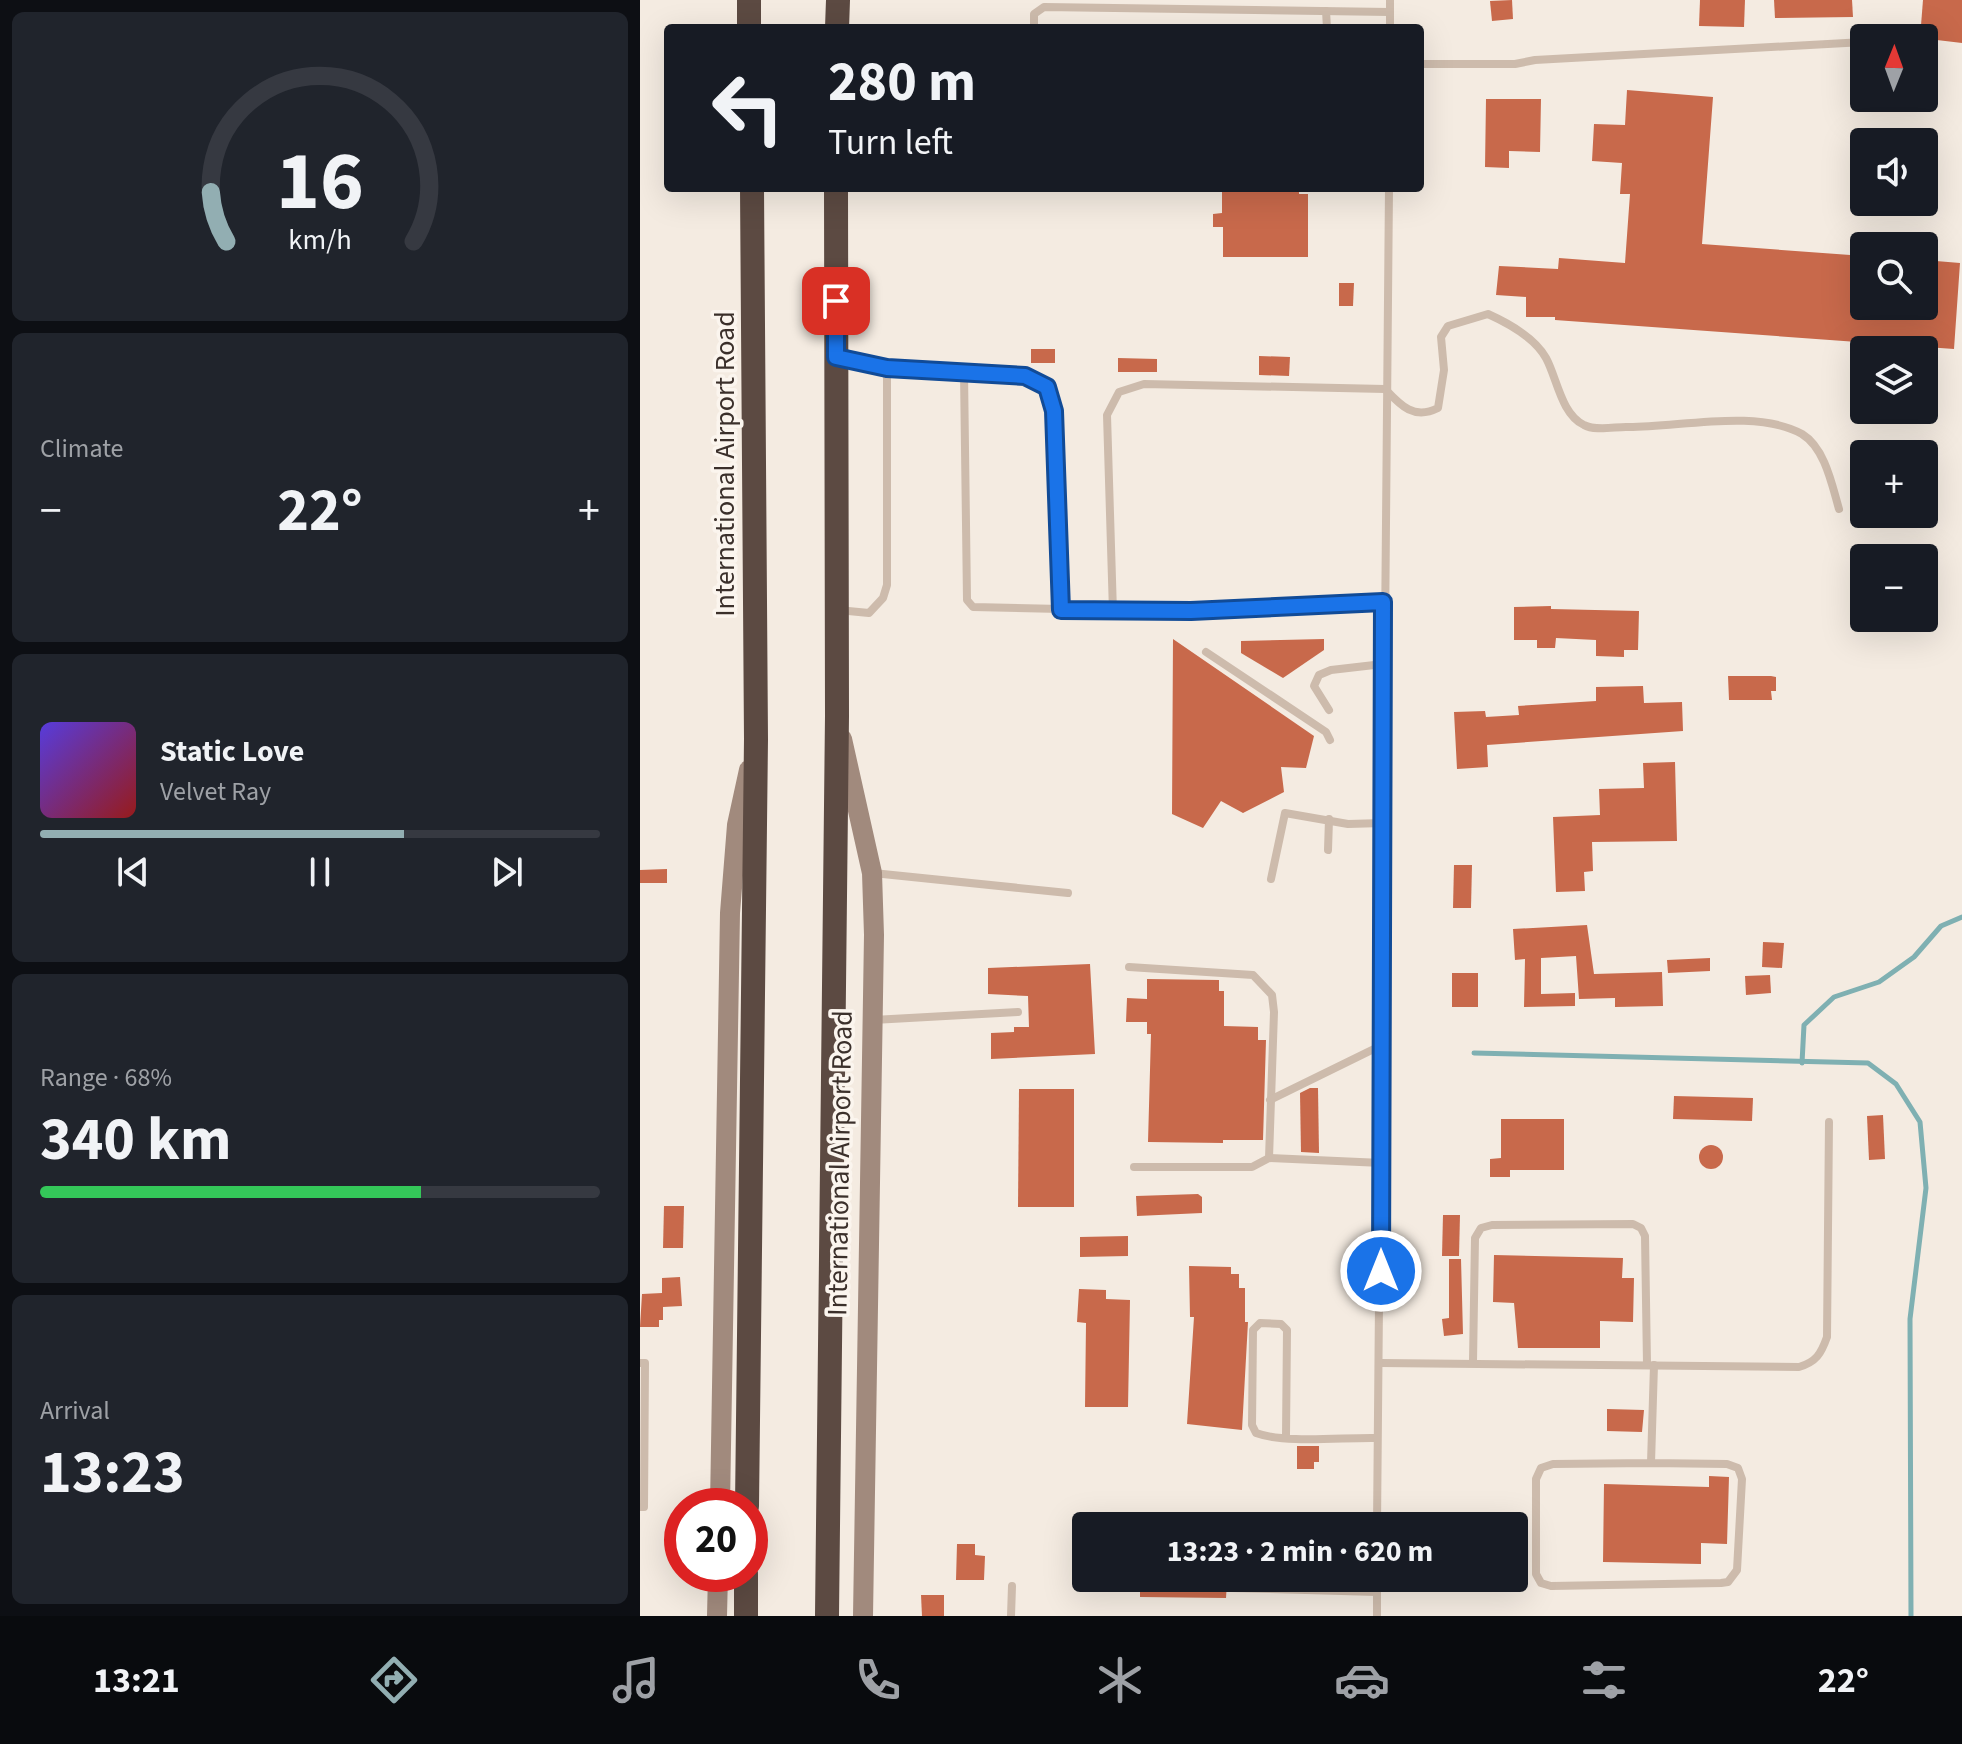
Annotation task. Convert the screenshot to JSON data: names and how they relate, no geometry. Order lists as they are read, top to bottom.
{
  "streets": {
    "highway": ["International Airport Road"]
  },
  "north": "top",
  "page": {
    "map_buttons": ["+", "−"],
    "turn": ["280 m", "Turn left"],
    "tile": [
      "Climate",
      ["Range · 68%", "340 km"],
      ["Arrival", "13:23"]
    ],
    "heat": ["−", "22°", "+"],
    "song": ["Static Love", "Velvet Ray"],
    "limit": "20",
    "trip": "13:23 · 2 min · 620 m",
    "tabs": ["13:21", "22°"],
    "gauge": ["16", "km/h"]
  }
}
